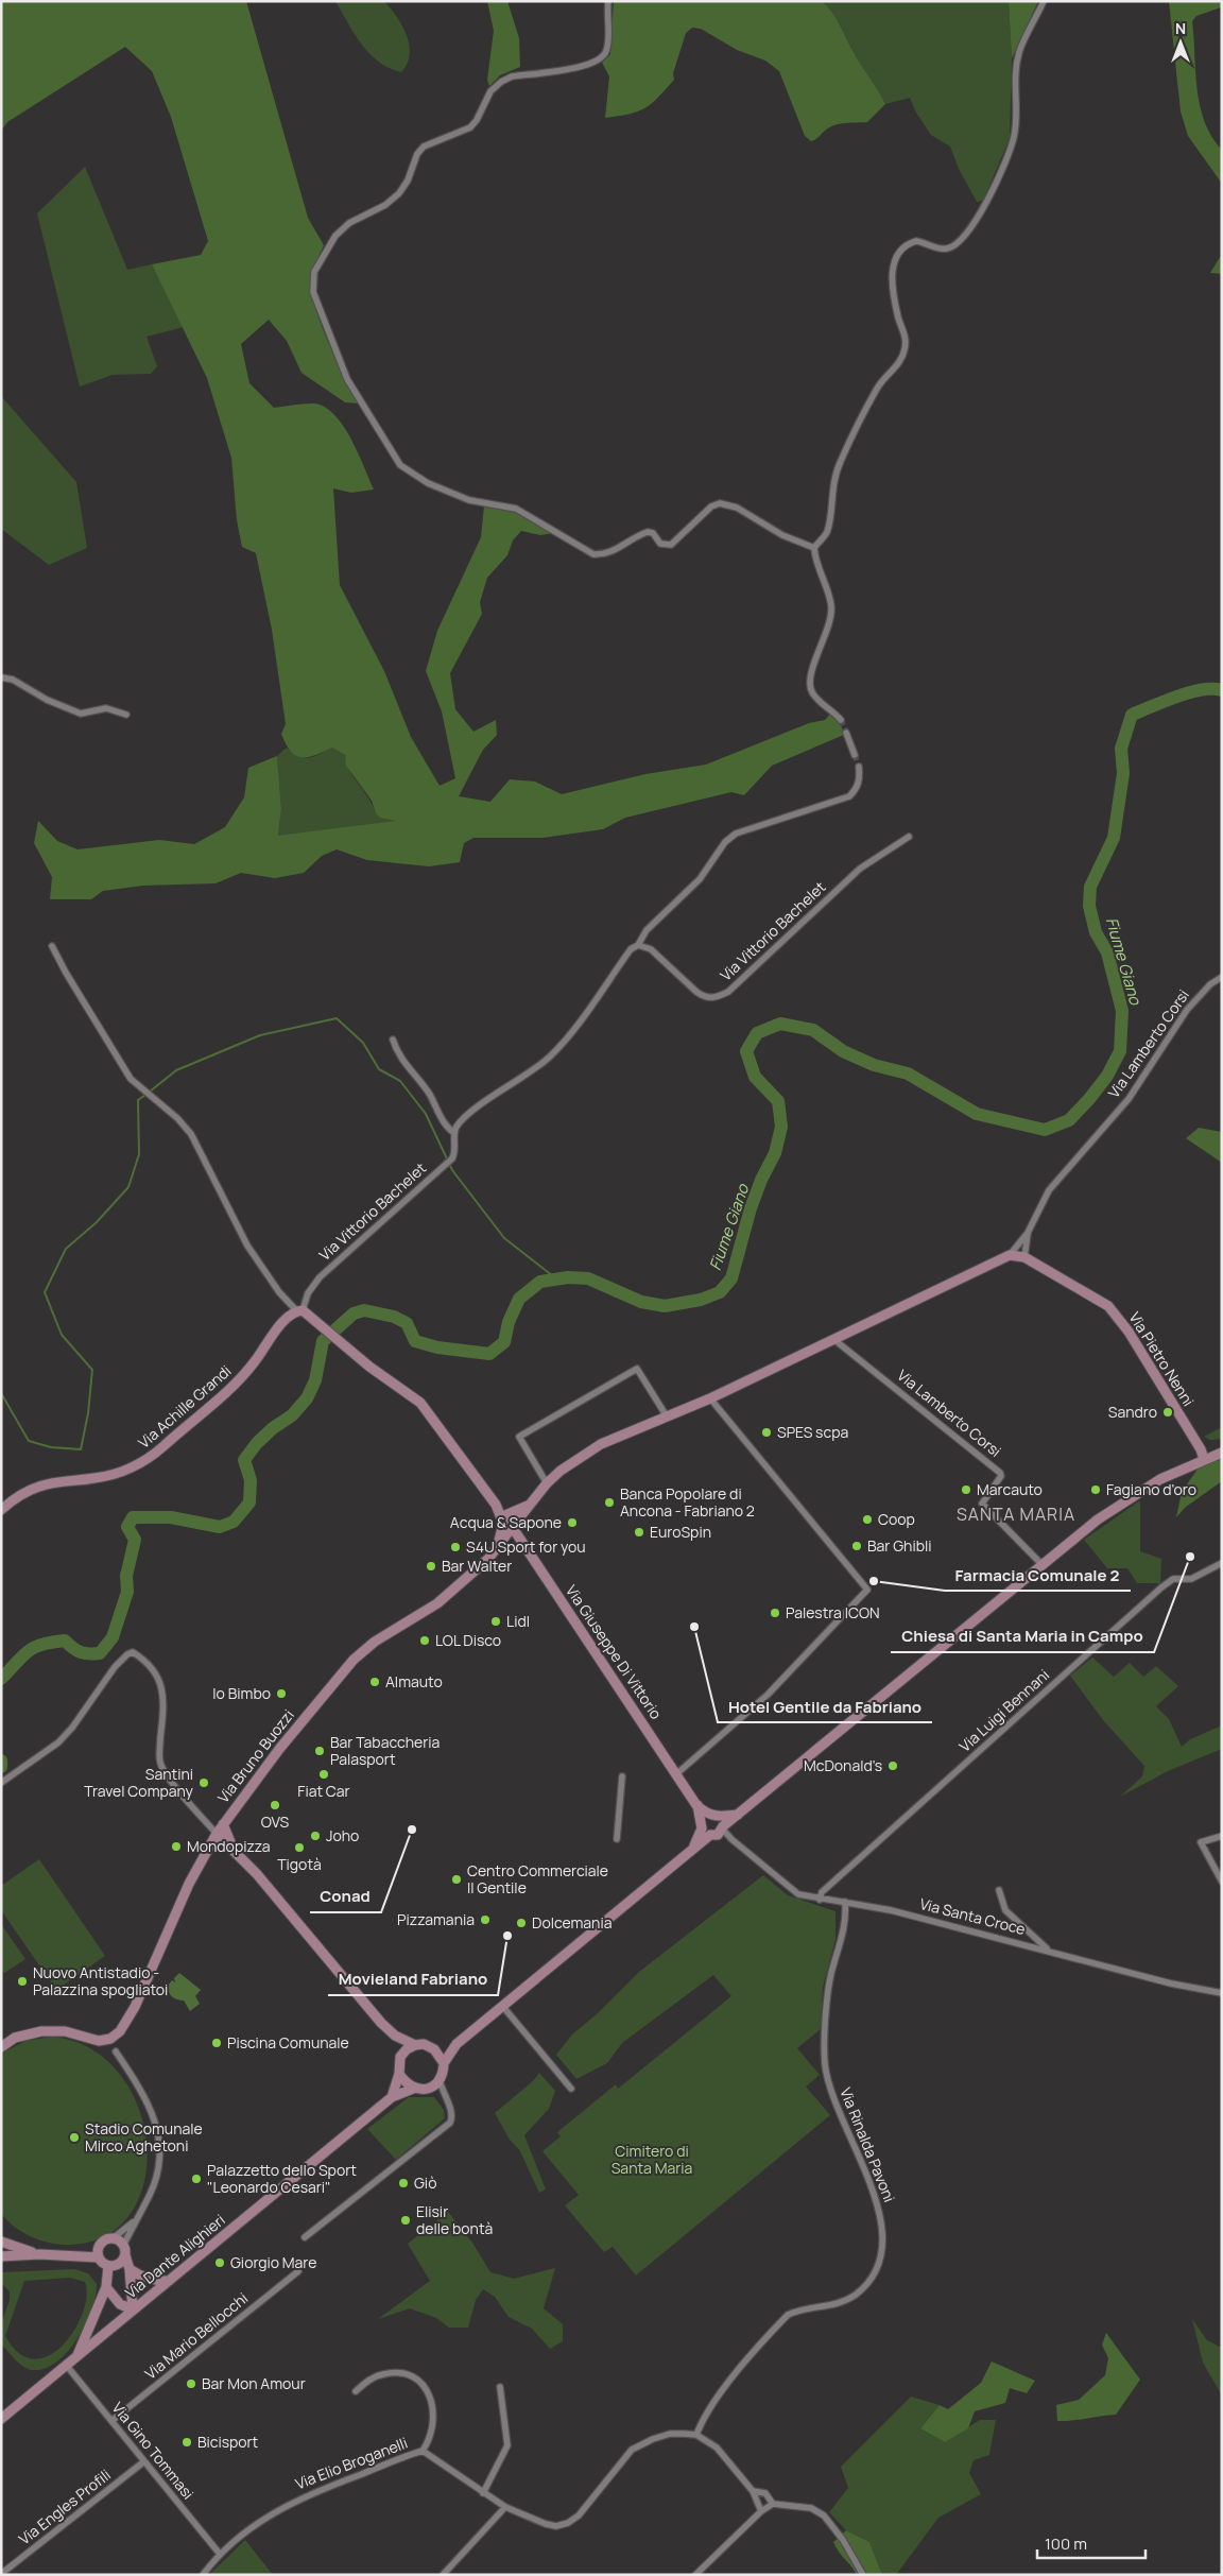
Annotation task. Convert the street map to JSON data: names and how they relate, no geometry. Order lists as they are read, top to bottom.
{
  "streets": {
    "main road": [
      "Via Lamberto Corsi",
      "Via Pietro Nenni",
      "Via Achille Grandi",
      "Via Giuseppe Di Vittorio",
      "Via Bruno Buozzi",
      "Via Dante Alighieri"
    ],
    "street": [
      "Via Vittorio Bachelet",
      "Via Luigi Bennani",
      "Via Santa Croce",
      "Via Rinalda Pavoni",
      "Via Mario Bellocchi",
      "Via Gino Tommasi",
      "Via Elio Broganelli",
      "Via Engles Profili"
    ]
  },
  "crossings": [
    ["Via Vittorio Bachelet", "Via Achille Grandi"],
    ["Via Vittorio Bachelet", "Via Giuseppe Di Vittorio"],
    ["Via Lamberto Corsi", "Via Pietro Nenni"],
    ["Via Lamberto Corsi", "Via Giuseppe Di Vittorio"],
    ["Via Lamberto Corsi", "Via Bruno Buozzi"],
    ["Via Achille Grandi", "Via Giuseppe Di Vittorio"],
    ["Via Giuseppe Di Vittorio", "Via Bruno Buozzi"],
    ["Via Luigi Bennani", "Via Santa Croce"],
    ["Via Santa Croce", "Via Rinalda Pavoni"],
    ["Via Dante Alighieri", "Via Gino Tommasi"],
    ["Via Mario Bellocchi", "Via Gino Tommasi"],
    ["Via Gino Tommasi", "Via Elio Broganelli"],
    ["Via Gino Tommasi", "Via Engles Profili"]
  ],
  "districts": ["SANTA MARIA"],
  "water": ["Fiume Giano"],
  "parks": ["Cimitero di Santa Maria"],
  "places": [
    "Sandro",
    "SPES scpa",
    "Marcauto",
    "Fagiano d'oro",
    "Banca Popolare di Ancona - Fabriano 2",
    "Coop",
    "Acqua & Sapone",
    "EuroSpin",
    "Bar Ghibli",
    "S4U Sport for you",
    "Chiesa di Santa Maria in Campo",
    "Bar Walter",
    "Farmacia Comunale 2",
    "Palestra ICON",
    "Lidl",
    "Hotel Gentile da Fabriano",
    "LOL Disco",
    "Almauto",
    "Io Bimbo",
    "Bar Tabaccheria Palasport",
    "McDonald's",
    "Fiat Car",
    "Santini Travel Company",
    "OVS",
    "Conad",
    "Joho",
    "Mondopizza",
    "Tigotà",
    "Centro Commerciale Il Gentile",
    "Pizzamania",
    "Dolcemania",
    "Movieland Fabriano",
    "Nuovo Antistadio - Palazzina spogliatoi",
    "Piscina Comunale",
    "Stadio Comunale Mirco Aghetoni",
    "Palazzetto dello Sport \"Leonardo Cesari\"",
    "Giò",
    "Elisir delle bontà",
    "Giorgio Mare",
    "Bar Mon Amour",
    "Bicisport"
  ],
  "scale_bar": "100 m",
  "north": "top"
}
